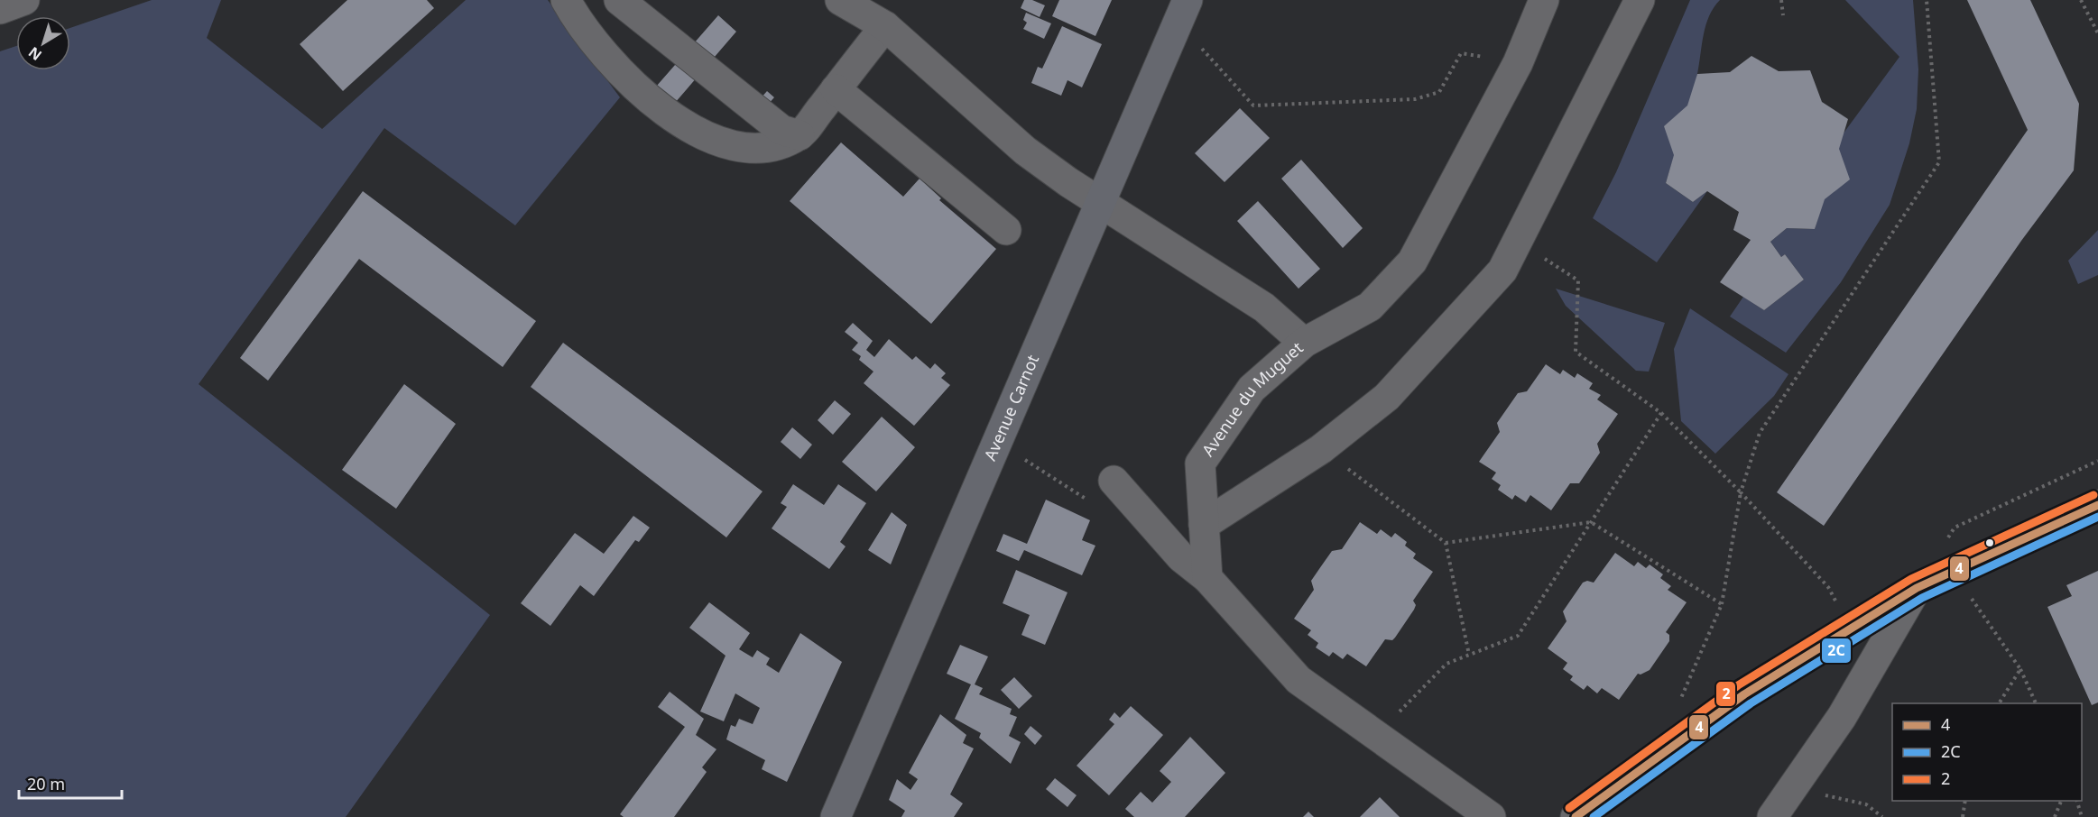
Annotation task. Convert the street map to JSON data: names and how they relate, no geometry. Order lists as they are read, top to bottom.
{
  "streets": {
    "main road": ["Avenue Carnot"],
    "street": ["Avenue du Muguet"]
  },
  "lines": ["transit line 2", "transit line 4", "transit line 2C"],
  "legend": ["4", "2C", "2"],
  "scale_bar": "20 m",
  "north": "bottom left"
}
